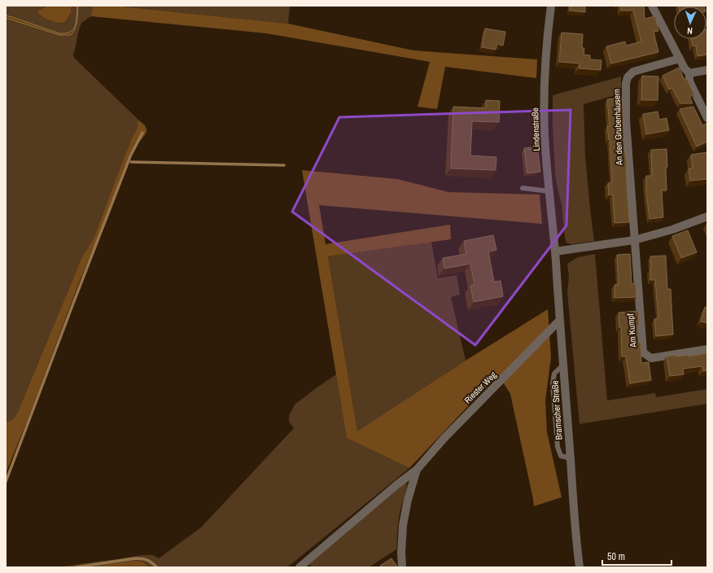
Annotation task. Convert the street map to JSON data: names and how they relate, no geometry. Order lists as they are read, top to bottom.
{
  "streets": {
    "street": [
      "An den Grubenhäusern",
      "Lindenstraße",
      "Am Kumpf",
      "Riester Weg",
      "Bramscher Straße"
    ]
  },
  "crossings": [
    ["An den Grubenhäusern", "Am Kumpf"],
    ["Lindenstraße", "Bramscher Straße"],
    ["Riester Weg", "Bramscher Straße"]
  ],
  "scale_bar": "50 m",
  "north": "bottom"
}
